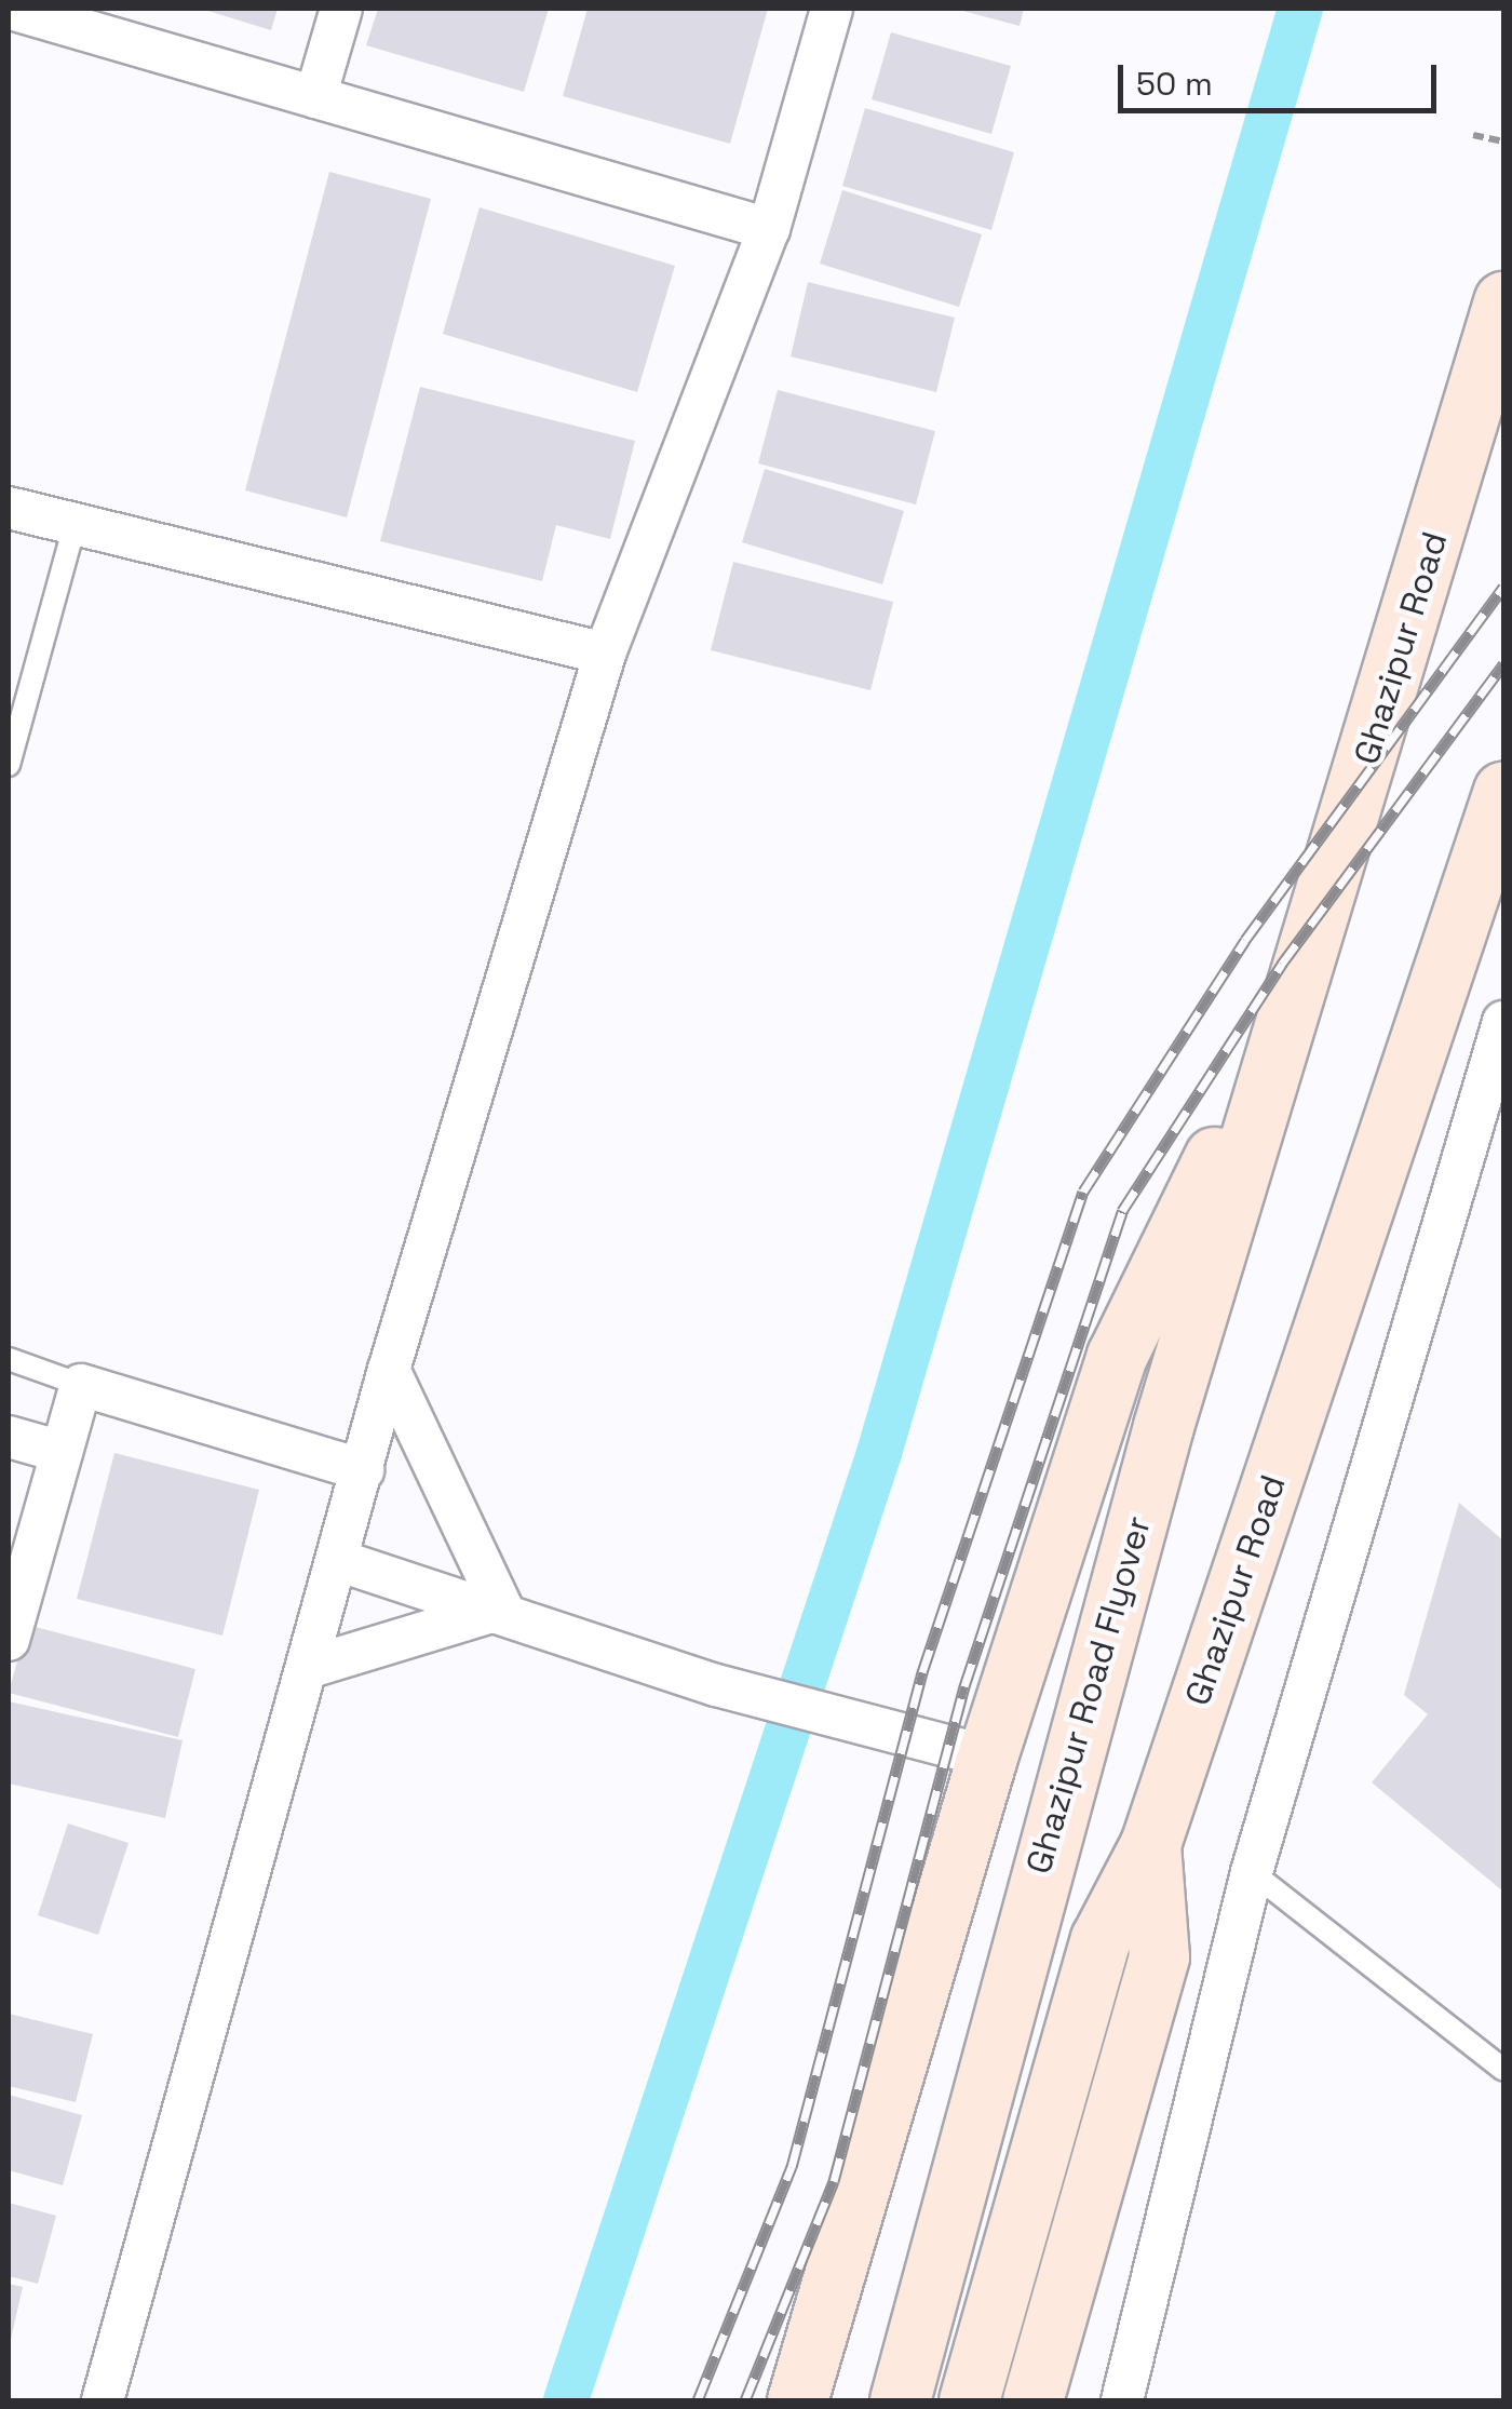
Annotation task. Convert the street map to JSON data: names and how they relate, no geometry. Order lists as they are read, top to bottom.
{
  "streets": {
    "main road": ["Ghazipur Road", "Ghazipur Road Flyover"]
  },
  "crossings": [
    ["Ghazipur Road", "Ghazipur Road Flyover"]
  ],
  "scale_bar": "50 m"
}
